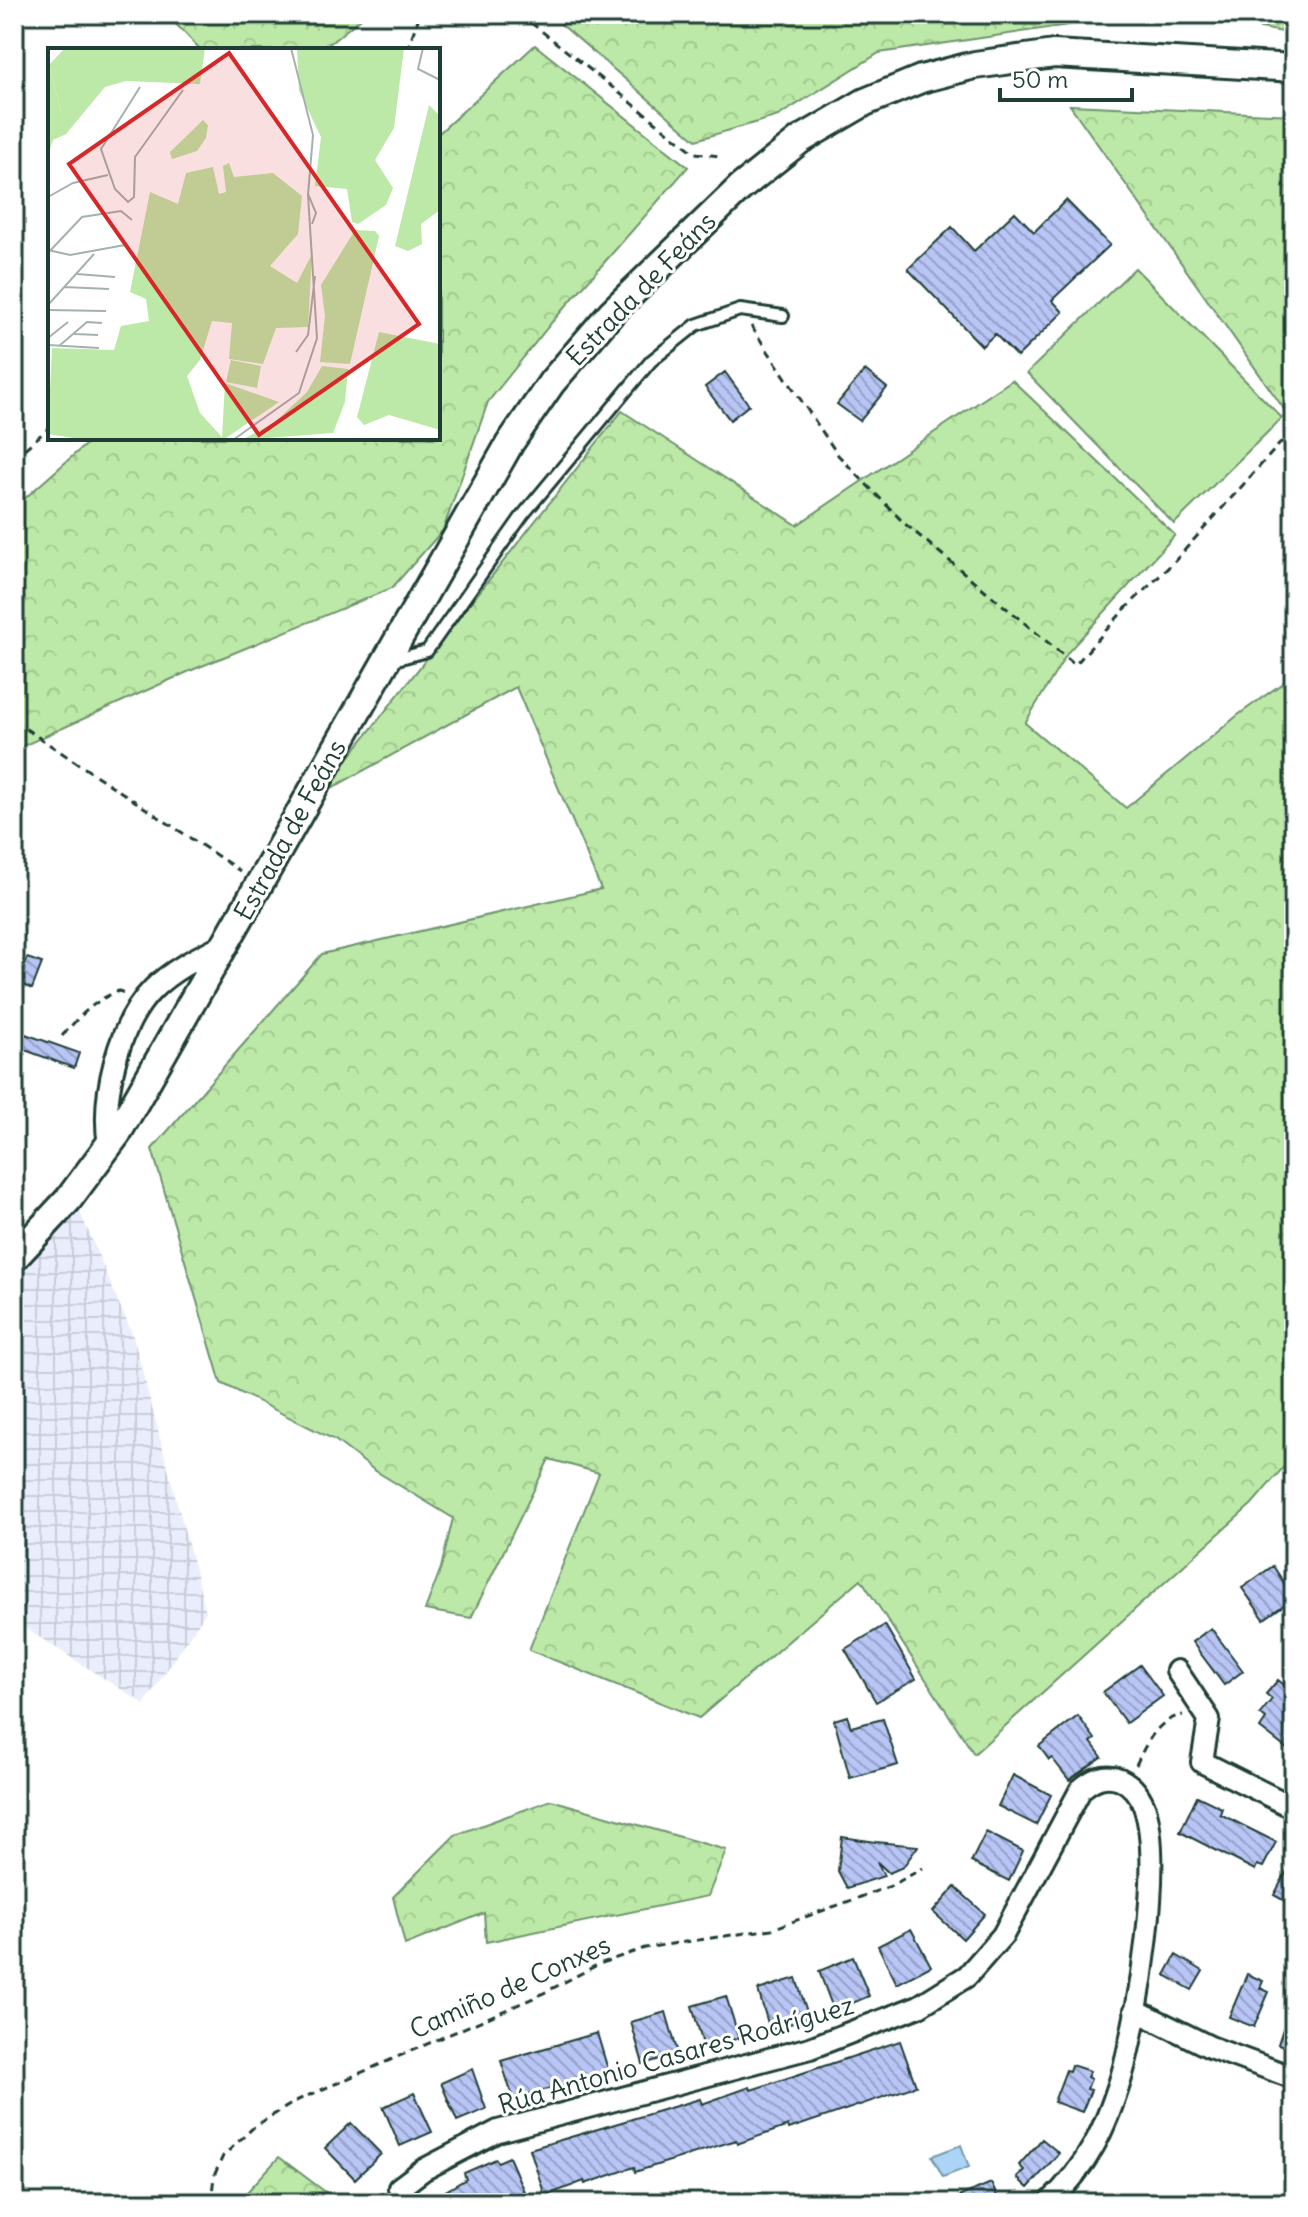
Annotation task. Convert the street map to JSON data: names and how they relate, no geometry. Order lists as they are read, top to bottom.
{
  "streets": {
    "street": ["Estrada de Feáns", "Rúa Antonio Casares Rodríguez"],
    "path": ["Camiño de Conxes"]
  },
  "scale_bar": "50 m"
}
